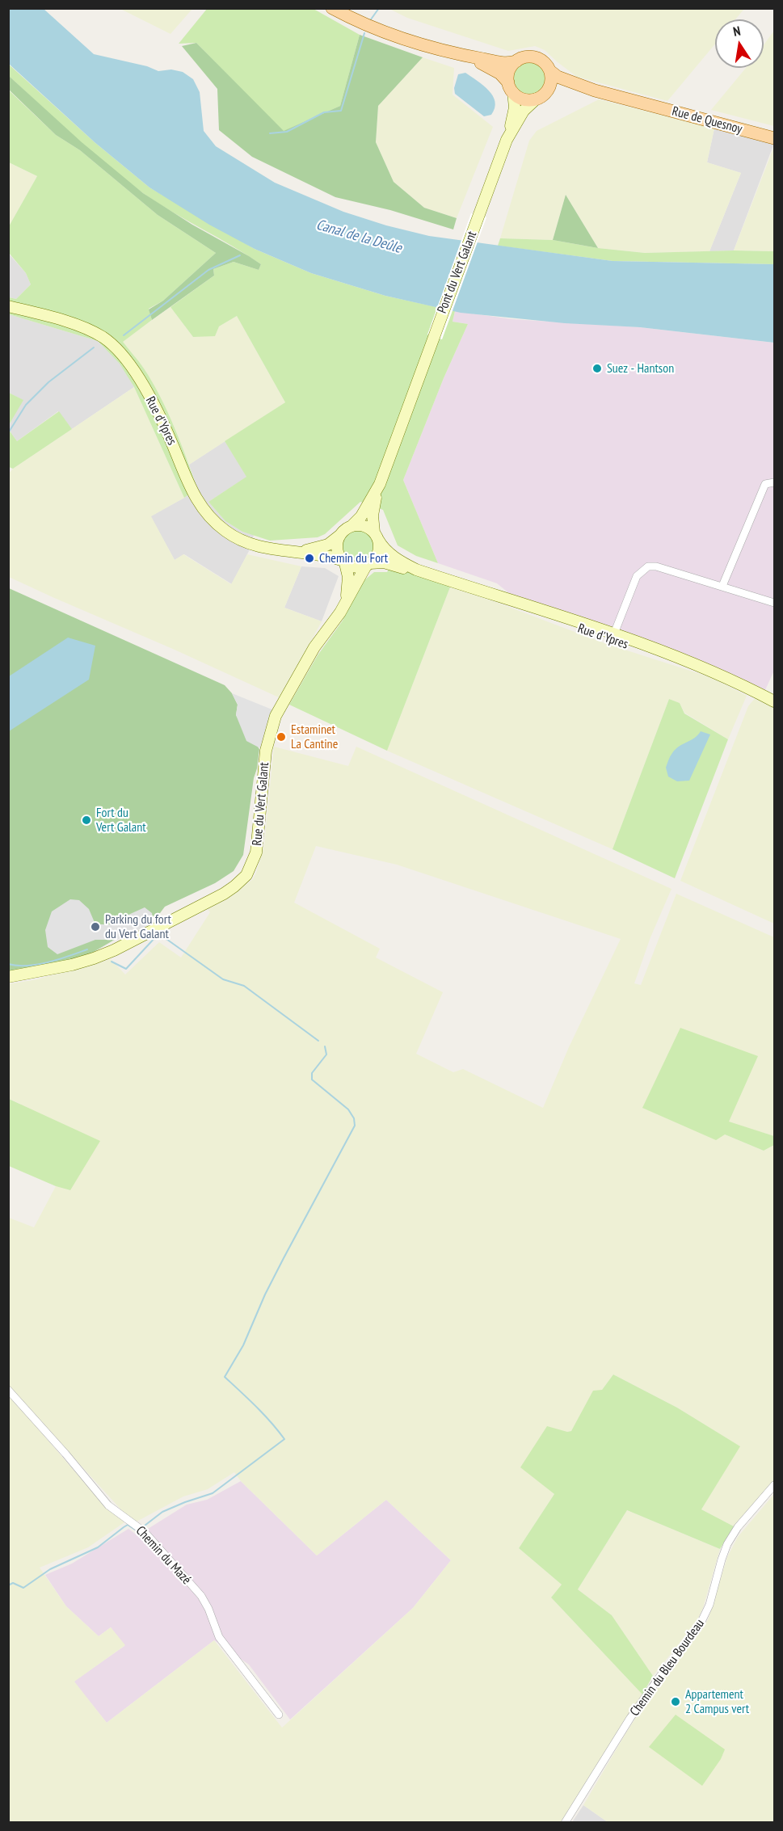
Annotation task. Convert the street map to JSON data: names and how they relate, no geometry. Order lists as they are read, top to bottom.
{
  "streets": {
    "main road": [
      "Rue de Quesnoy",
      "Pont du Vert Galant",
      "Rue d'Ypres",
      "Rue du Vert Galant"
    ],
    "street": ["Chemin du Mazé", "Chemin du Bleu Bourdeau"]
  },
  "crossings": [
    ["Rue d'Ypres", "Rue du Vert Galant"]
  ],
  "water": ["Canal de la Deûle"],
  "places": [
    "Suez - Hantson",
    "Chemin du Fort",
    "Estaminet La Cantine",
    "Fort du Vert Galant",
    "Parking du fort du Vert Galant",
    "Appartement 2 Campus vert"
  ],
  "north": "top"
}
